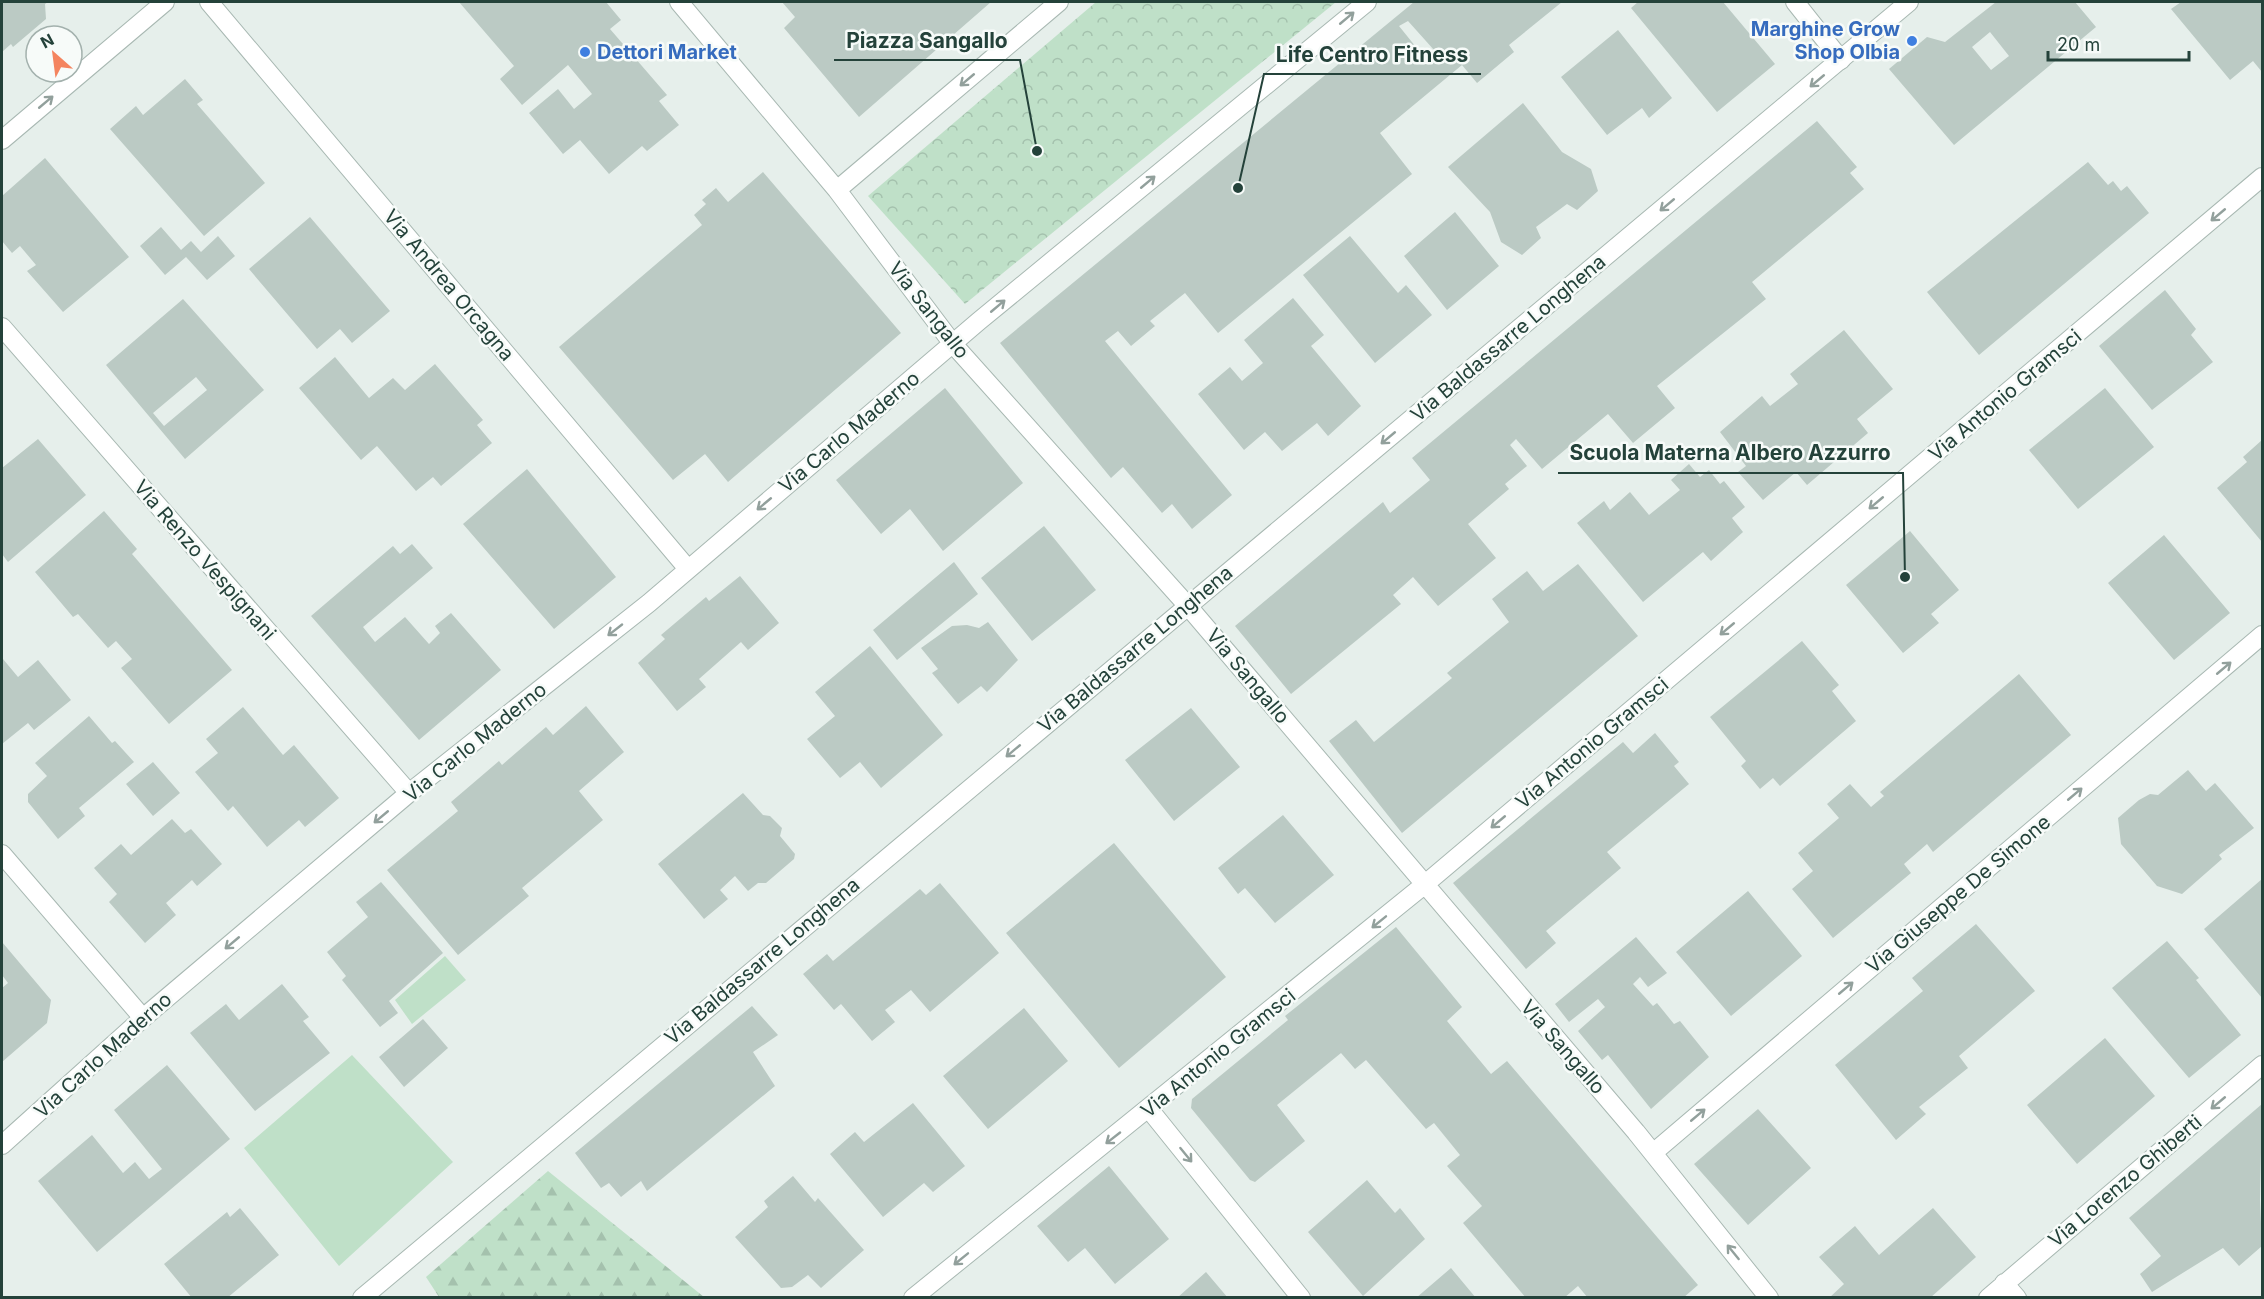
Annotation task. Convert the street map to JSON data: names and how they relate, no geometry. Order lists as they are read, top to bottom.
{
  "streets": {
    "street": [
      "Via Andrea Orcagna",
      "Via Sangallo",
      "Via Baldassarre Longhena",
      "Via Antonio Gramsci",
      "Via Carlo Maderno",
      "Via Renzo Vespignani",
      "Via Giuseppe De Simone",
      "Via Lorenzo Ghiberti"
    ]
  },
  "crossings": [
    ["Via Andrea Orcagna", "Via Carlo Maderno"],
    ["Via Sangallo", "Via Baldassarre Longhena"],
    ["Via Sangallo", "Via Antonio Gramsci"],
    ["Via Sangallo", "Via Carlo Maderno"],
    ["Via Sangallo", "Via Giuseppe De Simone"],
    ["Via Carlo Maderno", "Via Renzo Vespignani"]
  ],
  "one_way": [
    "Via Baldassarre Longhena",
    "Via Antonio Gramsci",
    "Via Giuseppe De Simone",
    "Via Lorenzo Ghiberti"
  ],
  "places": [
    "Marghine Grow Shop Olbia",
    "Dettori Market",
    "Piazza Sangallo",
    "Life Centro Fitness",
    "Scuola Materna Albero Azzurro"
  ],
  "scale_bar": "20 m",
  "north": "top left"
}
